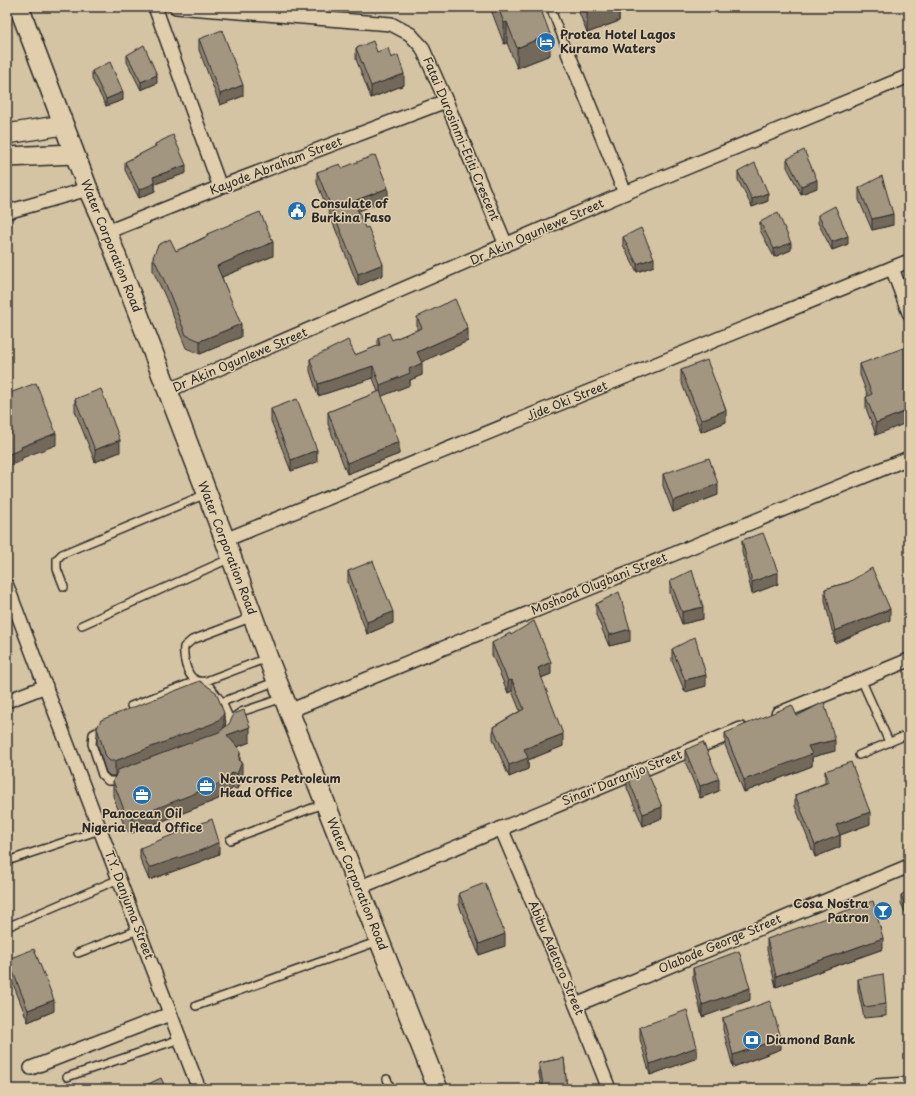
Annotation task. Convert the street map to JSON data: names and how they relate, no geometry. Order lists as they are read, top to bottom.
{
  "streets": {
    "street": [
      "Fatai Durosinmi-Etiti Crescent",
      "Kayode Abraham Street",
      "Dr Akin Ogunlewe Street",
      "Water Corporation Road",
      "Jide Oki Street",
      "Moshood Olugbani Street",
      "Sinari Daranijo Street",
      "T.Y. Danjuma Street",
      "Olabode George Street",
      "Abibu Adetoro Street"
    ]
  },
  "crossings": [
    ["Fatai Durosinmi-Etiti Crescent", "Kayode Abraham Street"],
    ["Fatai Durosinmi-Etiti Crescent", "Dr Akin Ogunlewe Street"],
    ["Kayode Abraham Street", "Water Corporation Road"],
    ["Dr Akin Ogunlewe Street", "Water Corporation Road"],
    ["Water Corporation Road", "Jide Oki Street"],
    ["Water Corporation Road", "Moshood Olugbani Street"],
    ["Water Corporation Road", "Sinari Daranijo Street"],
    ["Sinari Daranijo Street", "Abibu Adetoro Street"],
    ["Olabode George Street", "Abibu Adetoro Street"]
  ],
  "places": {
    "hotel": ["Protea Hotel Lagos Kuramo Waters"],
    "public building": ["Consulate of Burkina Faso"],
    "office": ["Newcross Petroleum Head Office", "Panocean Oil Nigeria Head Office"],
    "bar": ["Cosa Nostra Patron"],
    "bank": ["Diamond Bank"]
  }
}
